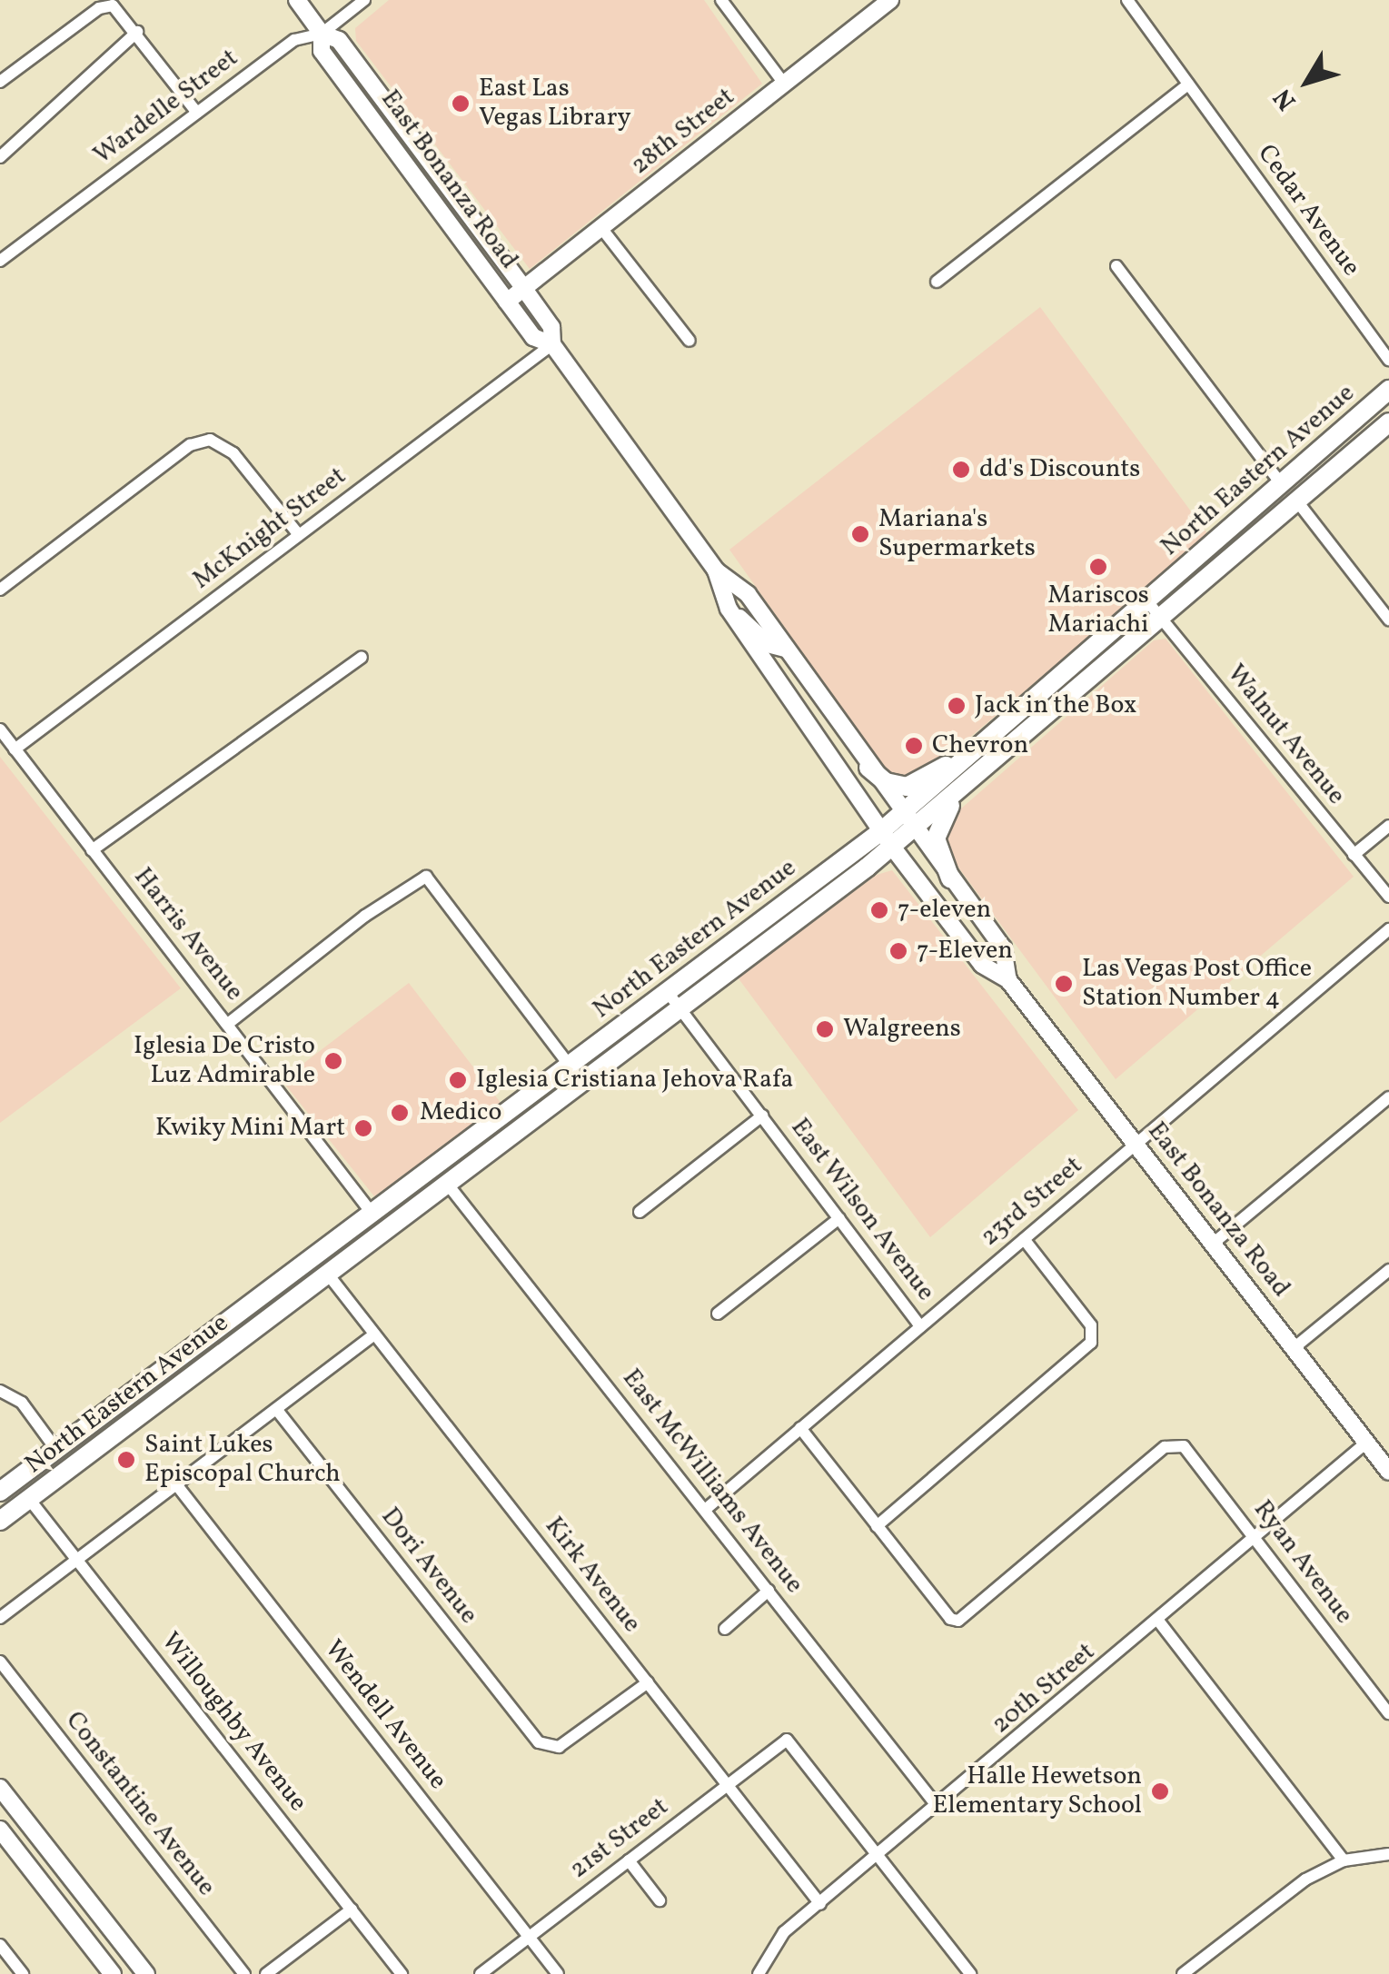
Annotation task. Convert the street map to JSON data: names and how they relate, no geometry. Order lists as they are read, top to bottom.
{
  "streets": {
    "main road": ["28th Street", "East Bonanza Road", "North Eastern Avenue"],
    "street": [
      "Wardelle Street",
      "Cedar Avenue",
      "McKnight Street",
      "Walnut Avenue",
      "Harris Avenue",
      "23rd Street",
      "East Wilson Avenue",
      "East McWilliams Avenue",
      "Ryan Avenue",
      "Dori Avenue",
      "Kirk Avenue",
      "20th Street",
      "Wendell Avenue",
      "Willoughby Avenue",
      "Constantine Avenue",
      "21st Street"
    ]
  },
  "crossings": [
    ["Wardelle Street", "East Bonanza Road"],
    ["28th Street", "East Bonanza Road"],
    ["East Bonanza Road", "North Eastern Avenue"],
    ["East Bonanza Road", "McKnight Street"],
    ["East Bonanza Road", "23rd Street"],
    ["East Bonanza Road", "20th Street"],
    ["North Eastern Avenue", "Walnut Avenue"],
    ["North Eastern Avenue", "Harris Avenue"],
    ["North Eastern Avenue", "East Wilson Avenue"],
    ["North Eastern Avenue", "East McWilliams Avenue"],
    ["North Eastern Avenue", "Kirk Avenue"],
    ["North Eastern Avenue", "Willoughby Avenue"],
    ["McKnight Street", "Harris Avenue"],
    ["23rd Street", "East Wilson Avenue"],
    ["23rd Street", "East McWilliams Avenue"],
    ["East McWilliams Avenue", "20th Street"],
    ["Ryan Avenue", "20th Street"],
    ["Dori Avenue", "Kirk Avenue"],
    ["Kirk Avenue", "20th Street"],
    ["Kirk Avenue", "21st Street"],
    ["20th Street", "21st Street"],
    ["Wendell Avenue", "21st Street"]
  ],
  "places": [
    "East Las Vegas Library",
    "dd's Discounts",
    "Mariana's Supermarkets",
    "Mariscos Mariachi",
    "Jack in the Box",
    "Chevron",
    "7-eleven",
    "7-Eleven",
    "Las Vegas Post Office Station Number 4",
    "Walgreens",
    "Iglesia De Cristo Luz Admirable",
    "Iglesia Cristiana Jehova Rafa",
    "Medico",
    "Kwiky Mini Mart",
    "Saint Lukes Episcopal Church",
    "Halle Hewetson Elementary School"
  ],
  "north": "bottom left"
}
